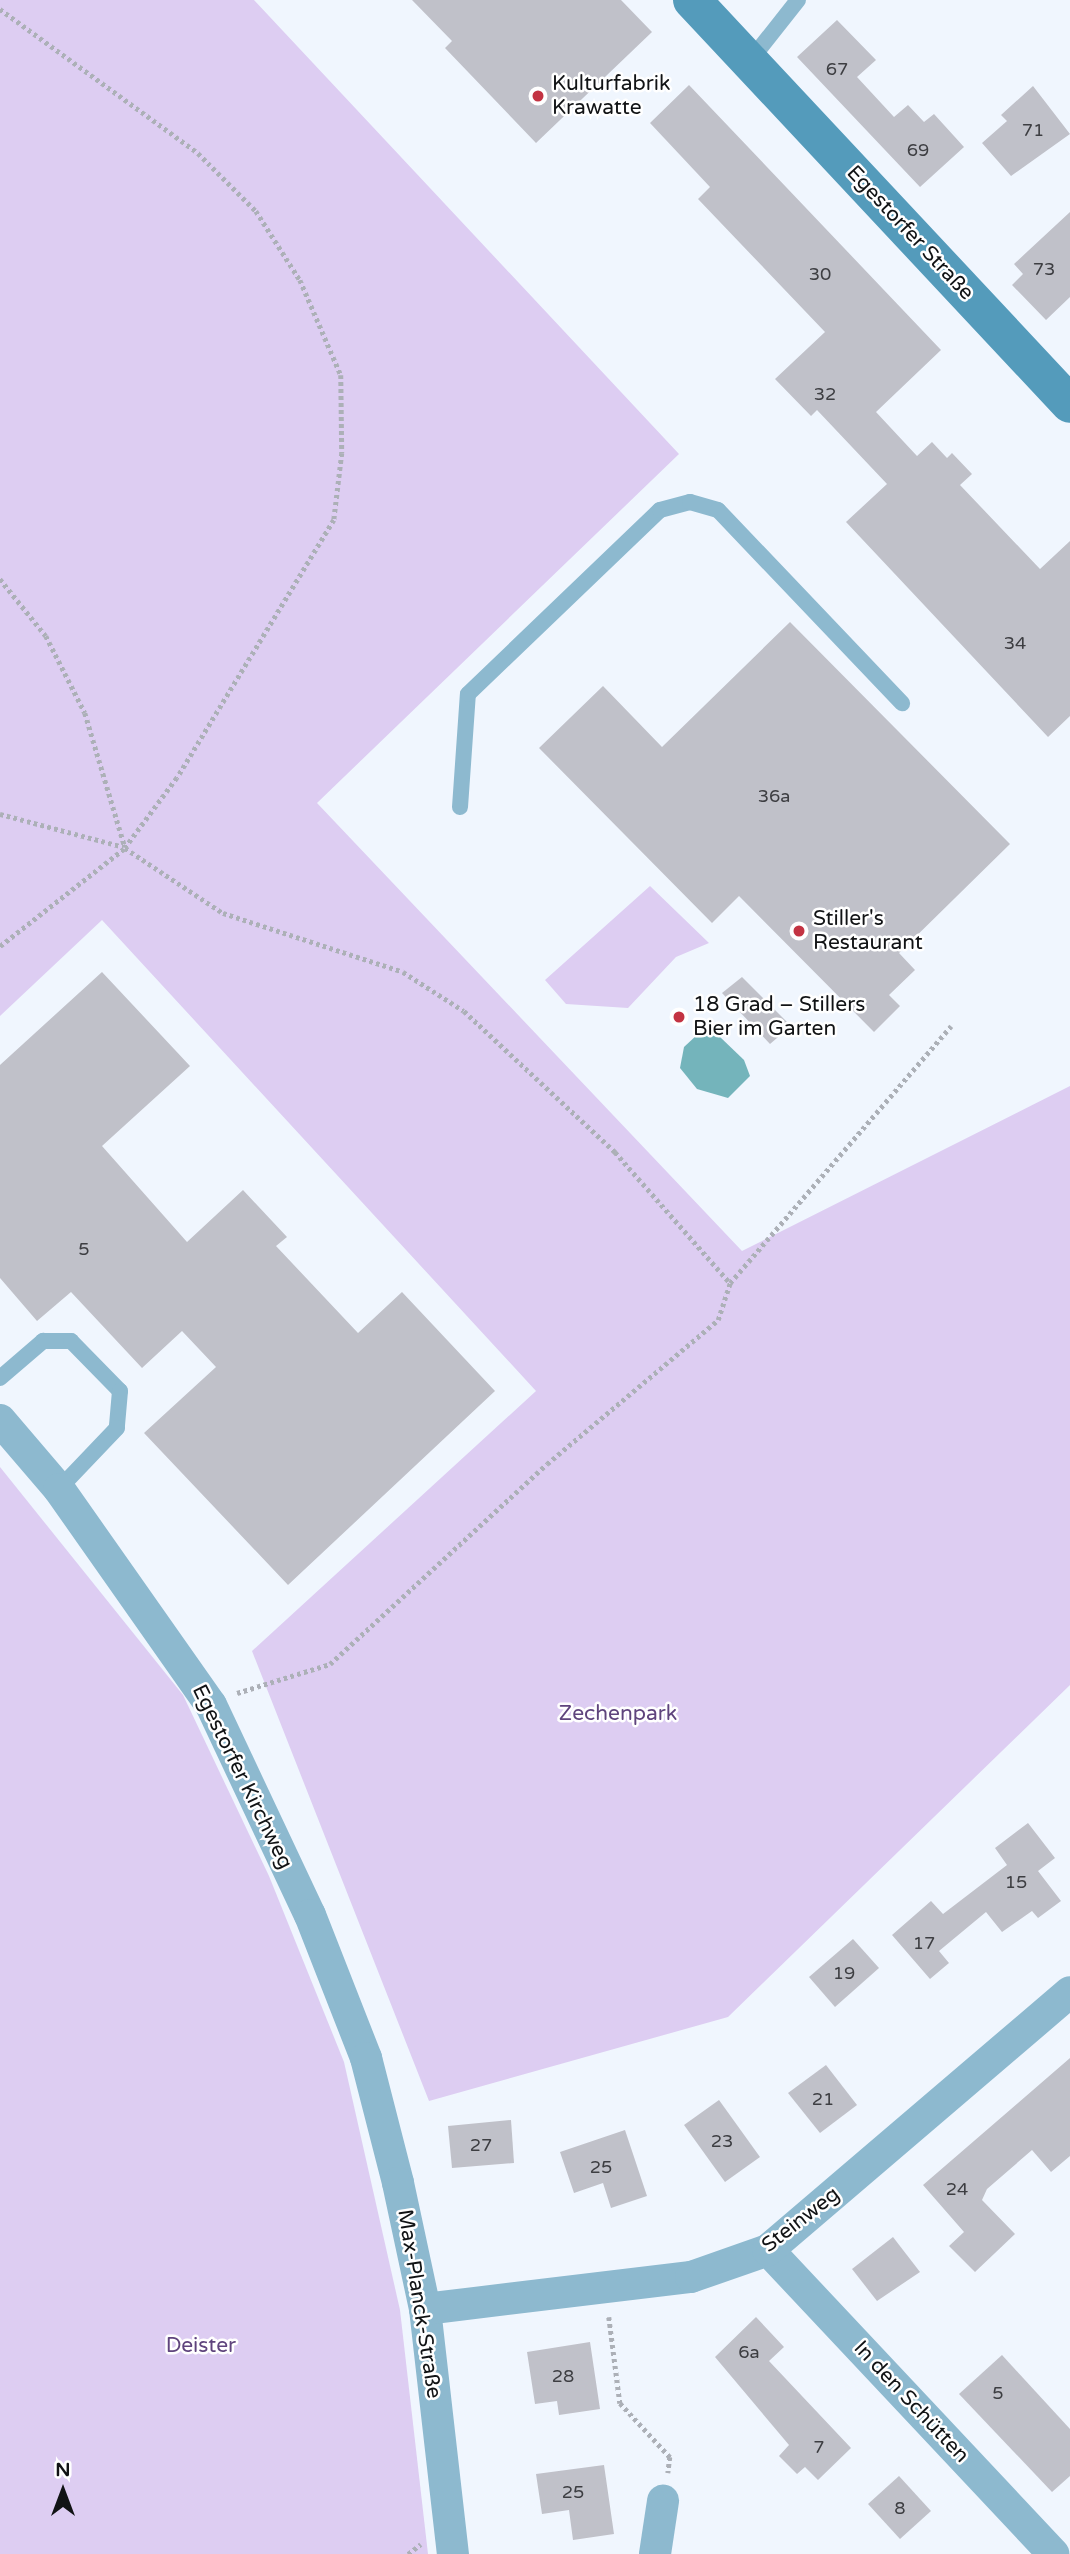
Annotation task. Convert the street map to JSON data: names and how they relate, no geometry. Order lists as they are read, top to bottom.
{
  "streets": {
    "main road": ["Egestorfer Straße"],
    "street": [
      "Egestorfer Kirchweg",
      "Steinweg",
      "Max-Planck-Straße",
      "In den Schütten"
    ]
  },
  "crossings": [
    ["Egestorfer Kirchweg", "Max-Planck-Straße"],
    ["Steinweg", "Max-Planck-Straße"],
    ["Steinweg", "In den Schütten"]
  ],
  "parks": ["Zechenpark", "Deister"],
  "places": ["Kulturfabrik Krawatte", "Stiller's Restaurant", "18 Grad – Stillers Bier im Garten"],
  "house_numbers": [
    "67",
    "71",
    "69",
    "73",
    "30",
    "32",
    "34",
    "36a",
    "5",
    "15",
    "17",
    "19",
    "21",
    "23",
    "27",
    "25",
    "24",
    "6a",
    "28",
    "5",
    "7",
    "25",
    "8"
  ],
  "north": "top"
}
